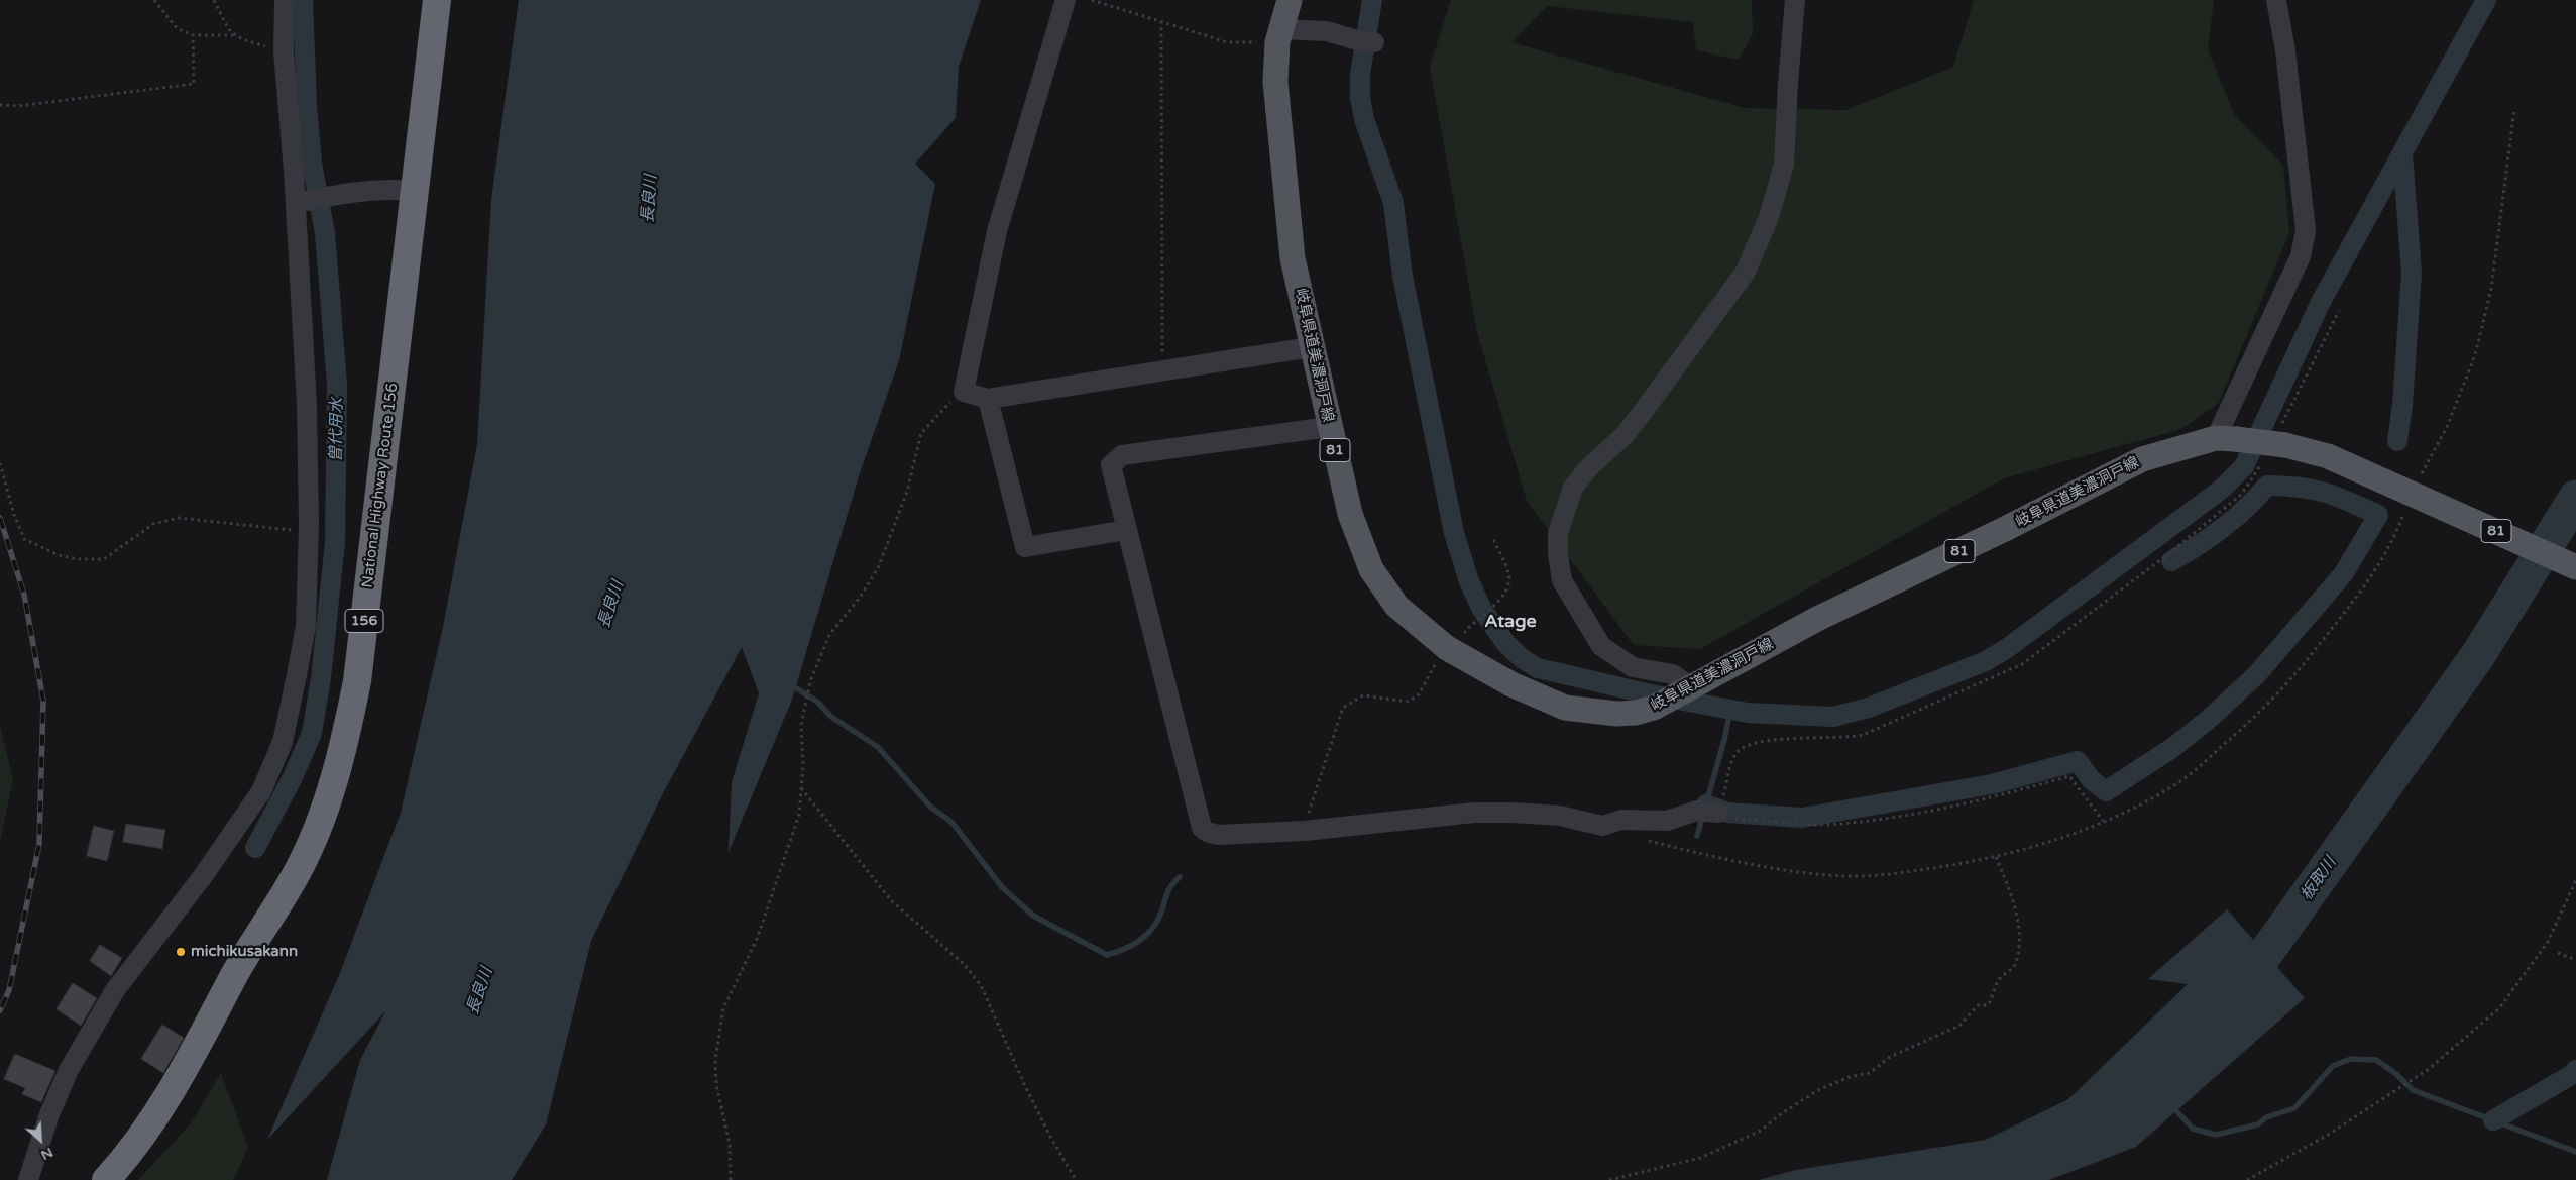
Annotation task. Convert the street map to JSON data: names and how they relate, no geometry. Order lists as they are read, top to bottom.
{
  "streets": {
    "highway": ["National Highway Route 156", "156"],
    "main road": ["岐阜県道美濃洞戸線", "81"]
  },
  "crossings": [
    ["岐阜県道美濃洞戸線", "81"]
  ],
  "districts": ["Atage"],
  "water": ["長良川", "曽代用水", "板取川"],
  "places": ["michikusakann"],
  "north": "bottom right"
}
